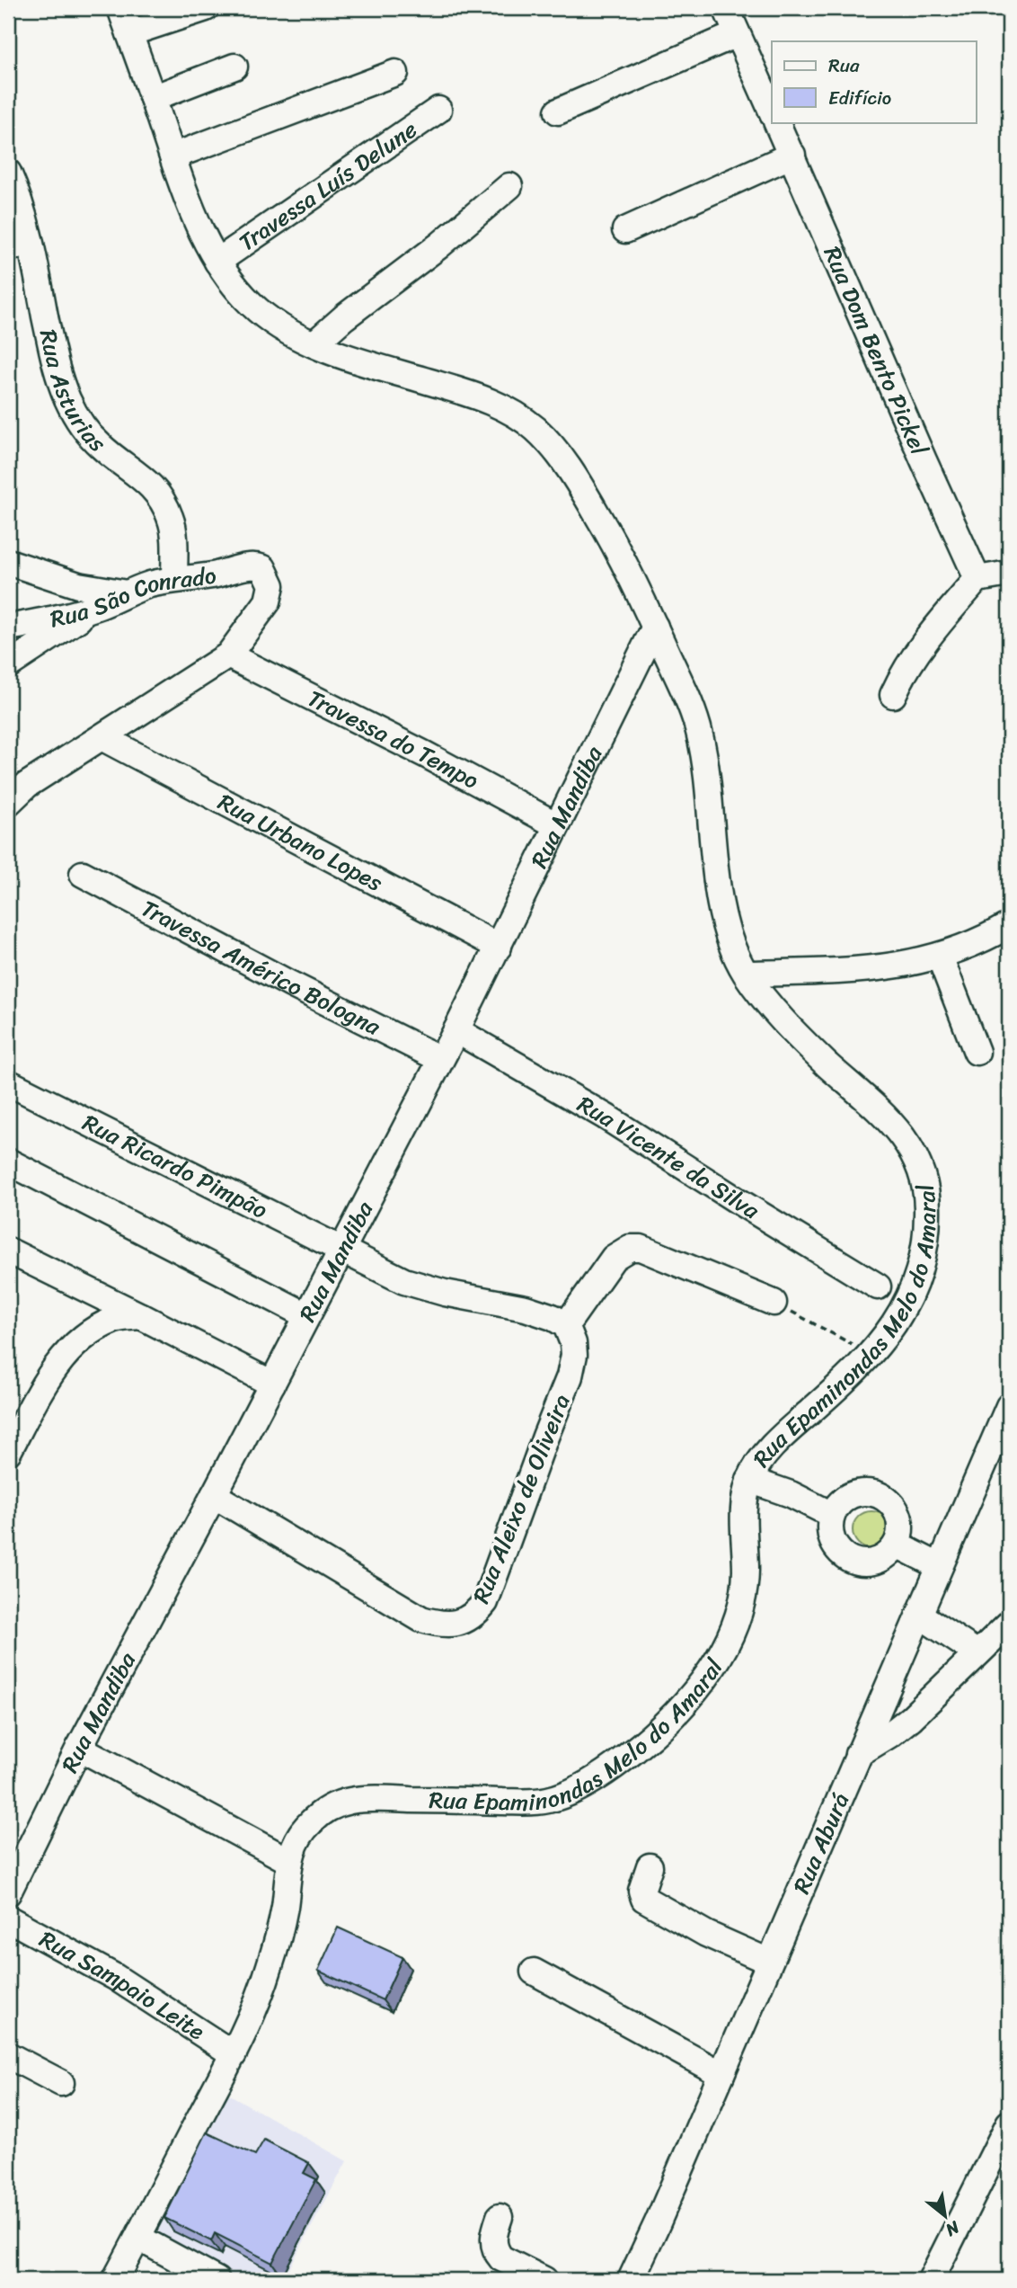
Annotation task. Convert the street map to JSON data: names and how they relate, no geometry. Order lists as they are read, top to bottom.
{
  "streets": {
    "street": [
      "Travessa Luís Delune",
      "Rua Dom Bento Pickel",
      "Rua Asturias",
      "Rua São Conrado",
      "Travessa do Tempo",
      "Rua Mandiba",
      "Rua Urbano Lopes",
      "Travessa Américo Bologna",
      "Rua Vicente da Silva",
      "Rua Ricardo Pimpão",
      "Rua Epaminondas Melo do Amaral",
      "Rua Aleixo de Oliveira",
      "Rua Aburá",
      "Rua Sampaio Leite"
    ]
  },
  "crossings": [
    ["Travessa Luís Delune", "Rua Epaminondas Melo do Amaral"],
    ["Rua Asturias", "Rua São Conrado"],
    ["Rua São Conrado", "Travessa do Tempo"],
    ["Travessa do Tempo", "Rua Mandiba"],
    ["Rua Mandiba", "Rua Urbano Lopes"],
    ["Rua Mandiba", "Travessa Américo Bologna"],
    ["Rua Mandiba", "Rua Vicente da Silva"],
    ["Rua Mandiba", "Rua Ricardo Pimpão"],
    ["Rua Mandiba", "Rua Epaminondas Melo do Amaral"],
    ["Rua Mandiba", "Rua Aleixo de Oliveira"],
    ["Rua Epaminondas Melo do Amaral", "Rua Sampaio Leite"]
  ],
  "legend": ["Rua", "Edifício"],
  "north": "bottom right"
}
